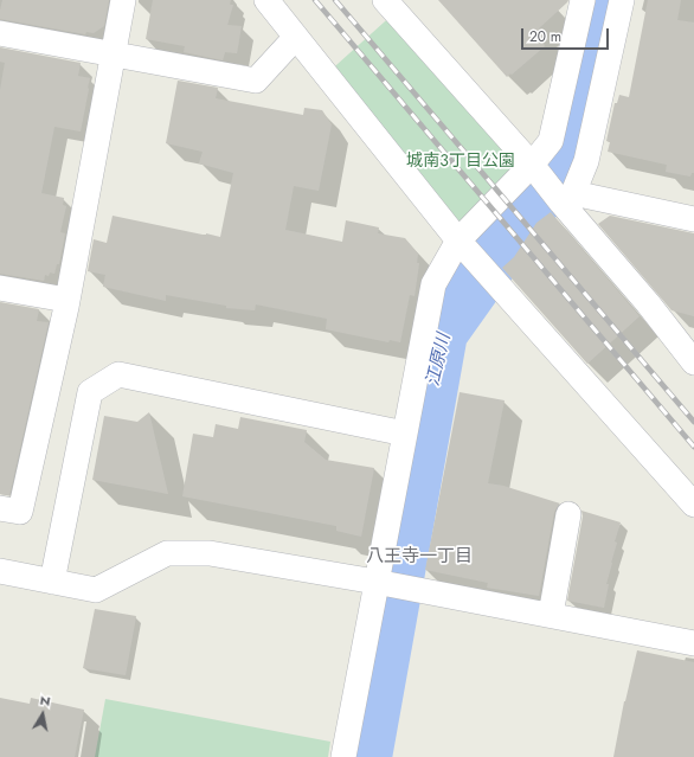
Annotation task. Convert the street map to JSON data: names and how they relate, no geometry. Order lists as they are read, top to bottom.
{
  "districts": ["八王寺一丁目"],
  "water": ["江原川"],
  "parks": ["城南３丁目公園"],
  "scale_bar": "20 m",
  "north": "top"
}
